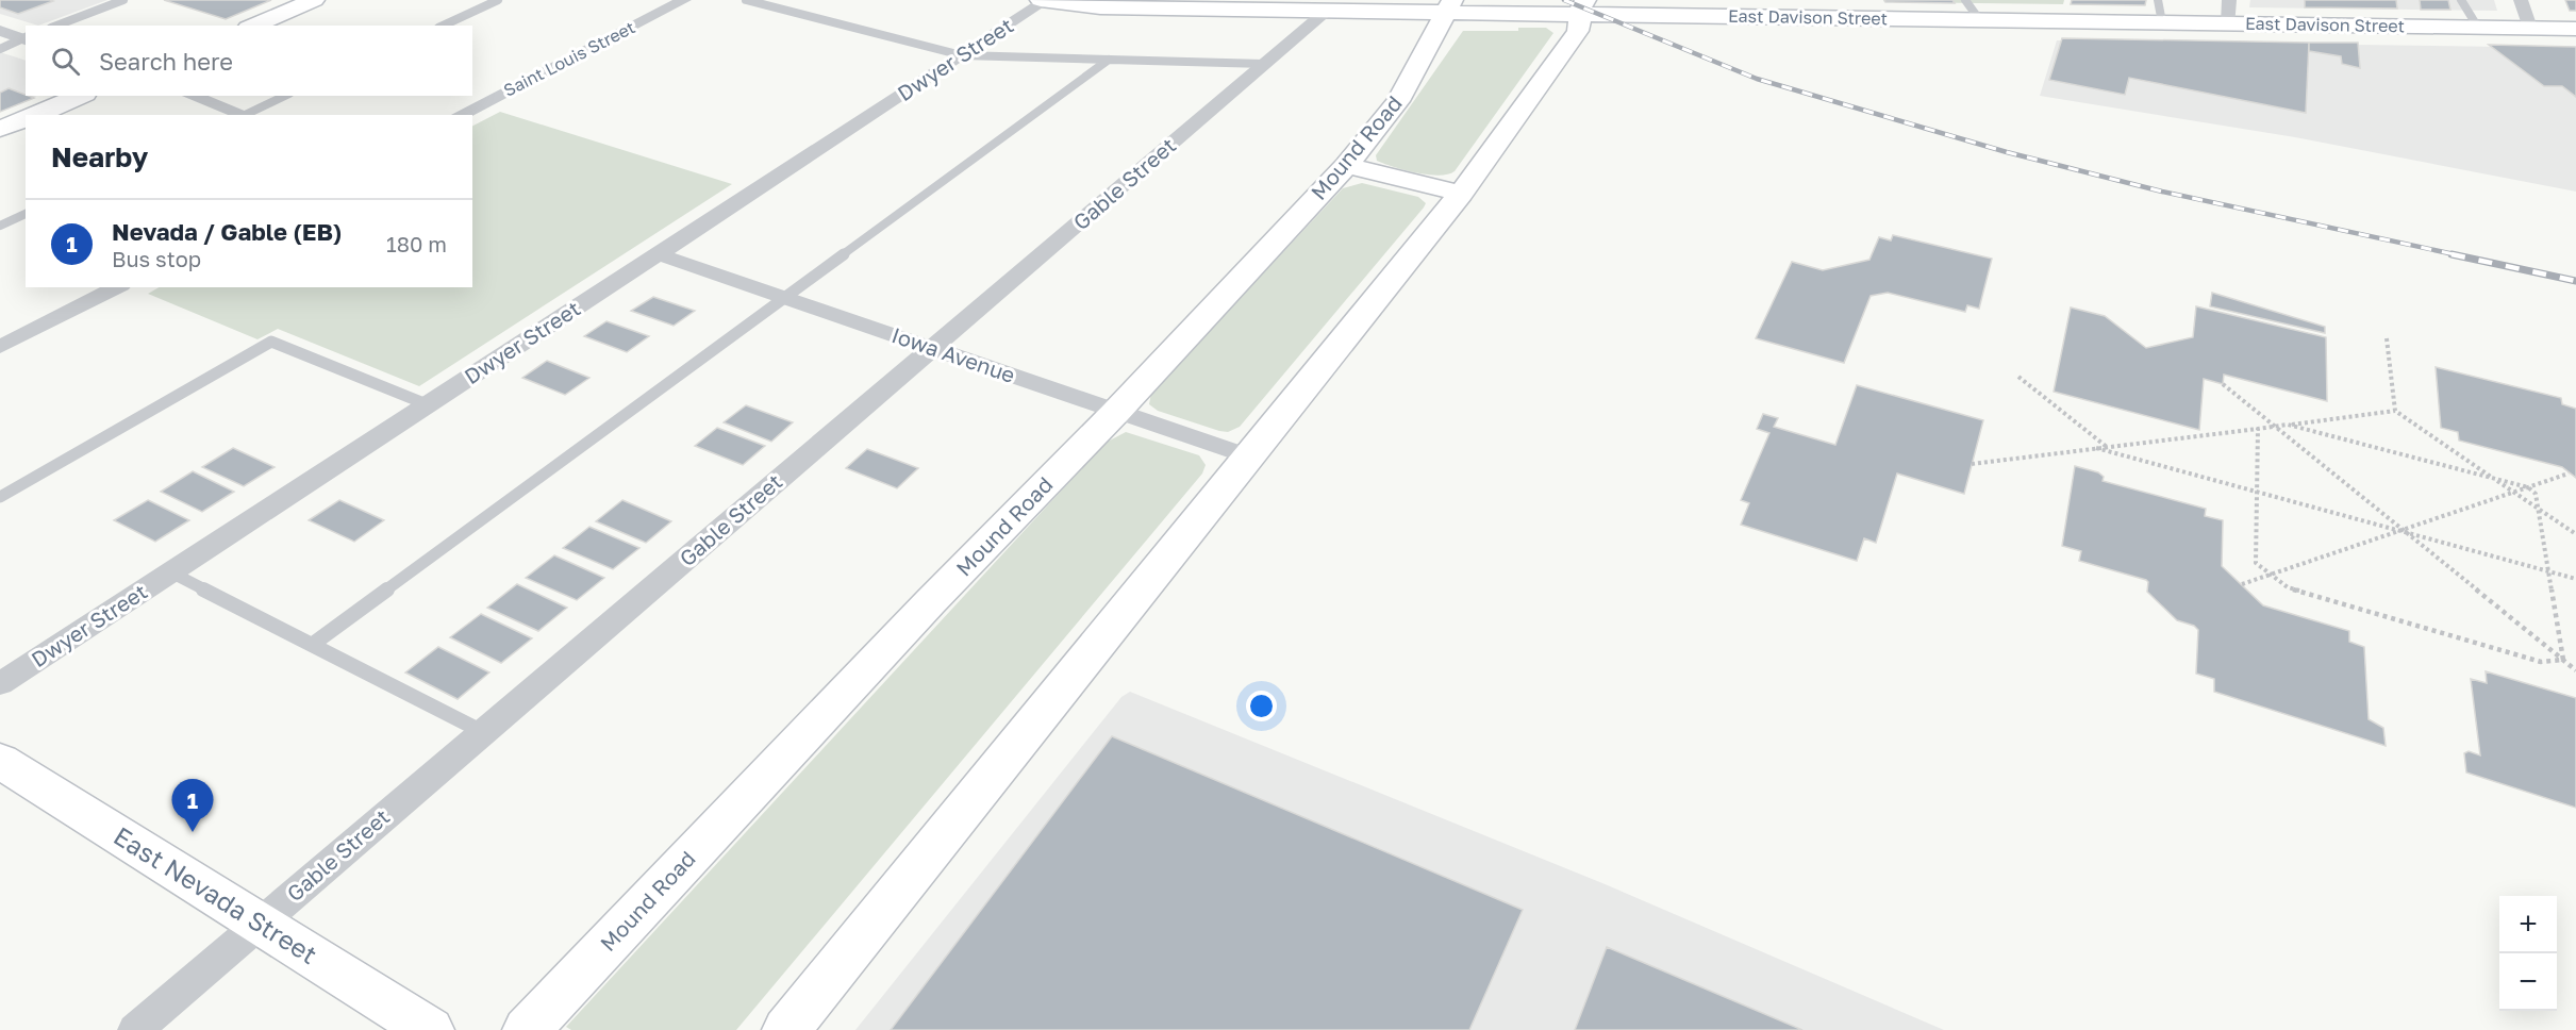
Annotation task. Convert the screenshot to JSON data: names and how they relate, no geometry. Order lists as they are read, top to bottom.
{
  "streets": {
    "main road": ["East Davison Street", "Mound Road", "East Nevada Street"],
    "street": [
      "Saint Louis Street",
      "Dwyer Street",
      "Gable Street",
      "Iowa Avenue"
    ]
  },
  "crossings": [
    ["East Davison Street", "Dwyer Street"],
    ["East Davison Street", "Mound Road"],
    ["East Davison Street", "Gable Street"],
    ["Dwyer Street", "Iowa Avenue"],
    ["Mound Road", "Iowa Avenue"],
    ["Gable Street", "Iowa Avenue"],
    ["Gable Street", "East Nevada Street"]
  ],
  "page": {
    "search": "Search here",
    "heading": "Nearby",
    "list": [
      {
        "mark": "1",
        "name": "Nevada / Gable (EB)",
        "note": "Bus stop",
        "value": "180 m"
      }
    ],
    "pins": "1",
    "map_buttons": ["+", "−"]
  }
}
